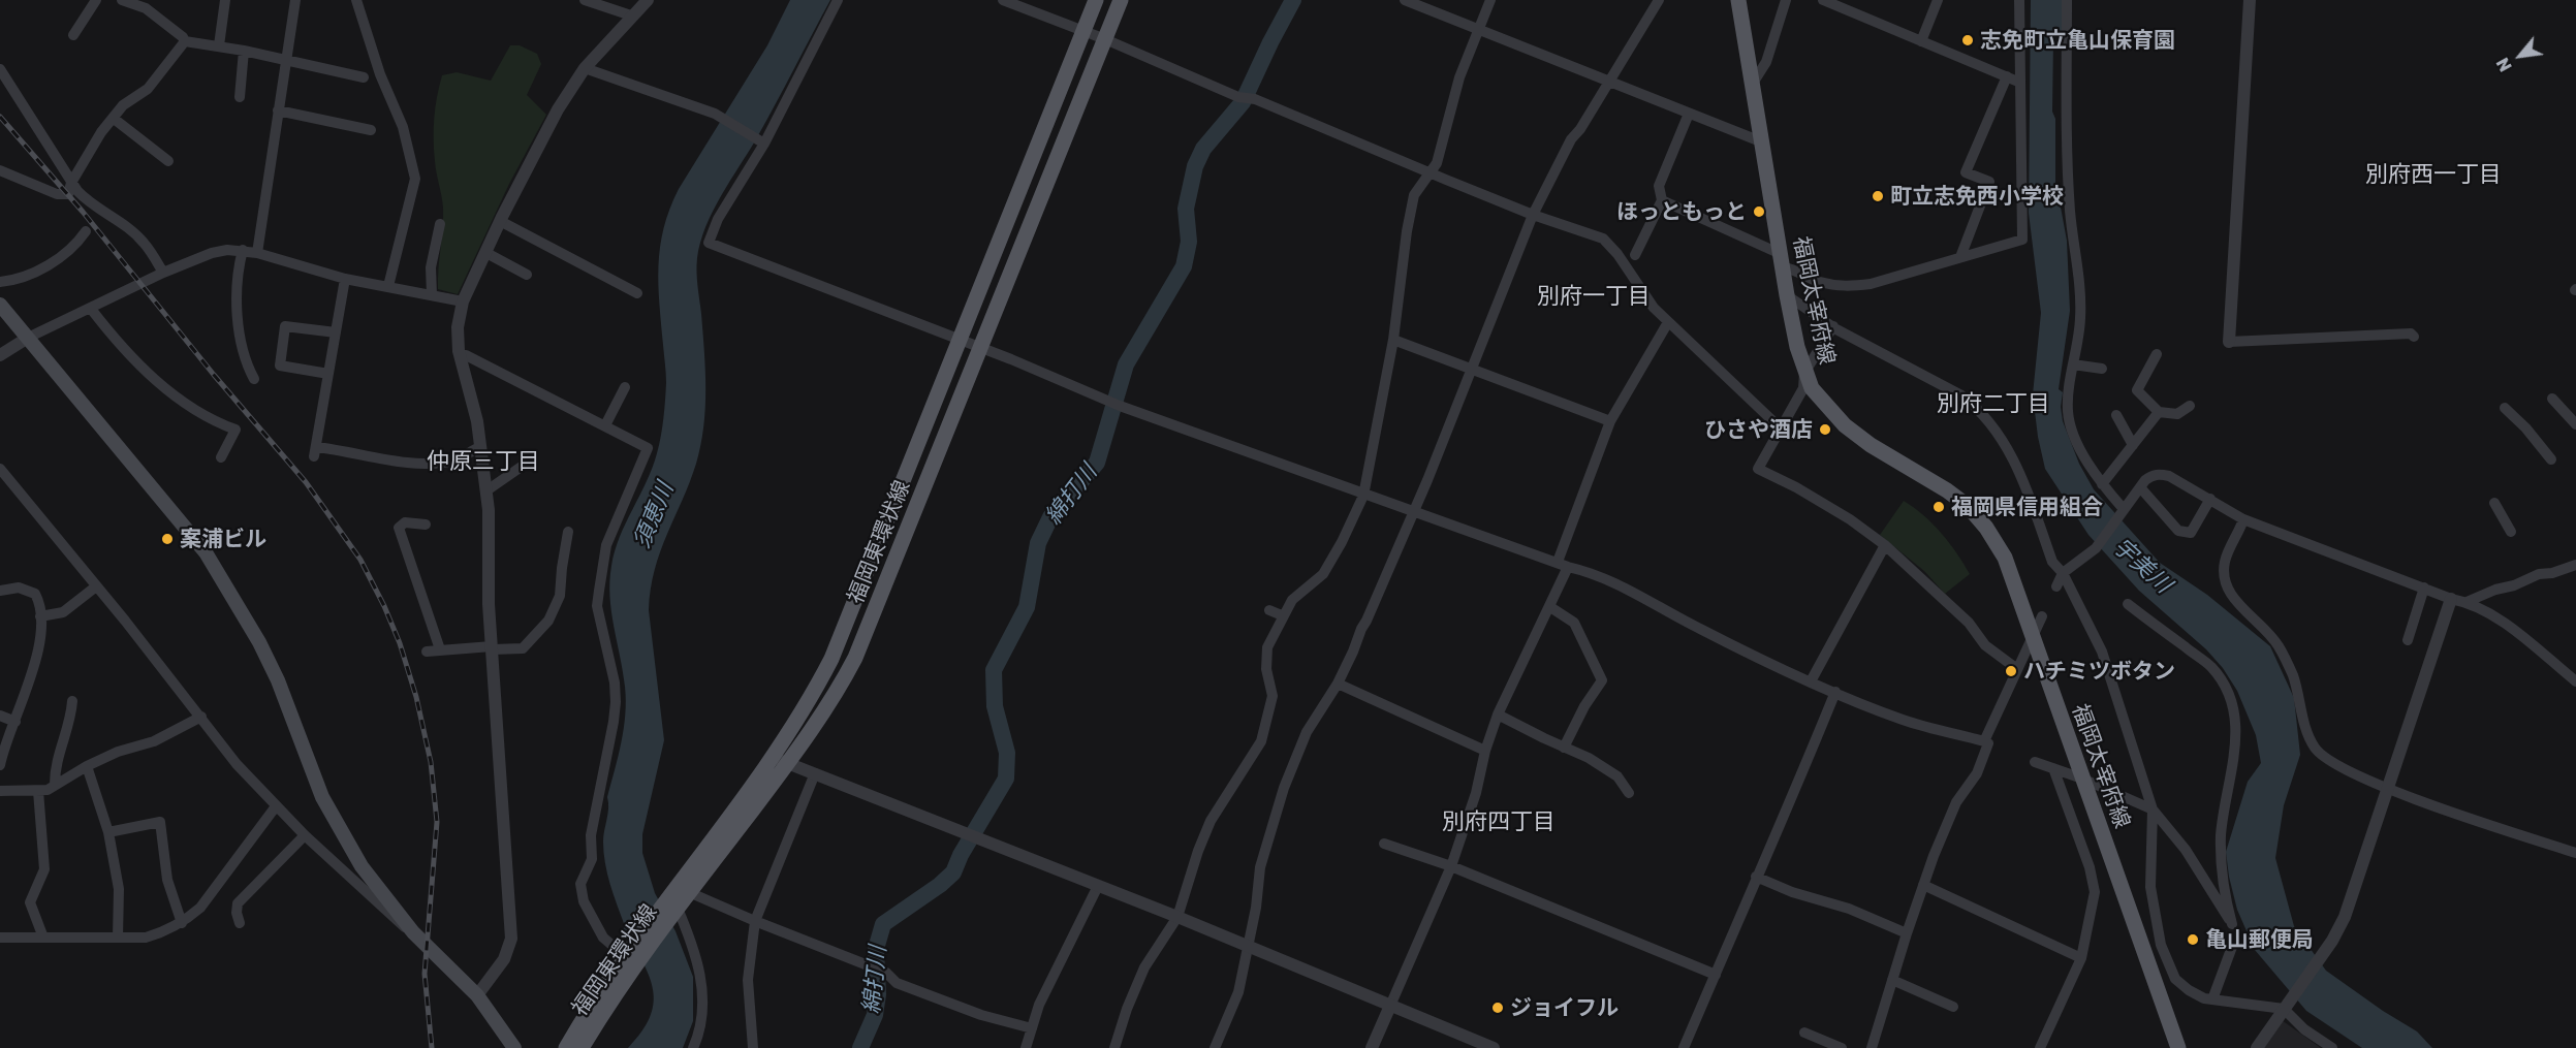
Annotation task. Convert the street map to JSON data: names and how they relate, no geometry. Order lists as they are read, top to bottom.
{
  "streets": {
    "main road": ["福岡太宰府線", "福岡東環状線"]
  },
  "districts": [
    "別府西一丁目",
    "別府一丁目",
    "別府二丁目",
    "仲原三丁目",
    "別府四丁目"
  ],
  "water": ["綿打川", "須恵川", "宇美川"],
  "places": [
    "志免町立亀山保育園",
    "町立志免西小学校",
    "ほっともっと",
    "ひさや酒店",
    "福岡県信用組合",
    "案浦ビル",
    "ハチミツボタン",
    "亀山郵便局",
    "ジョイフル"
  ],
  "north": "bottom left"
}
